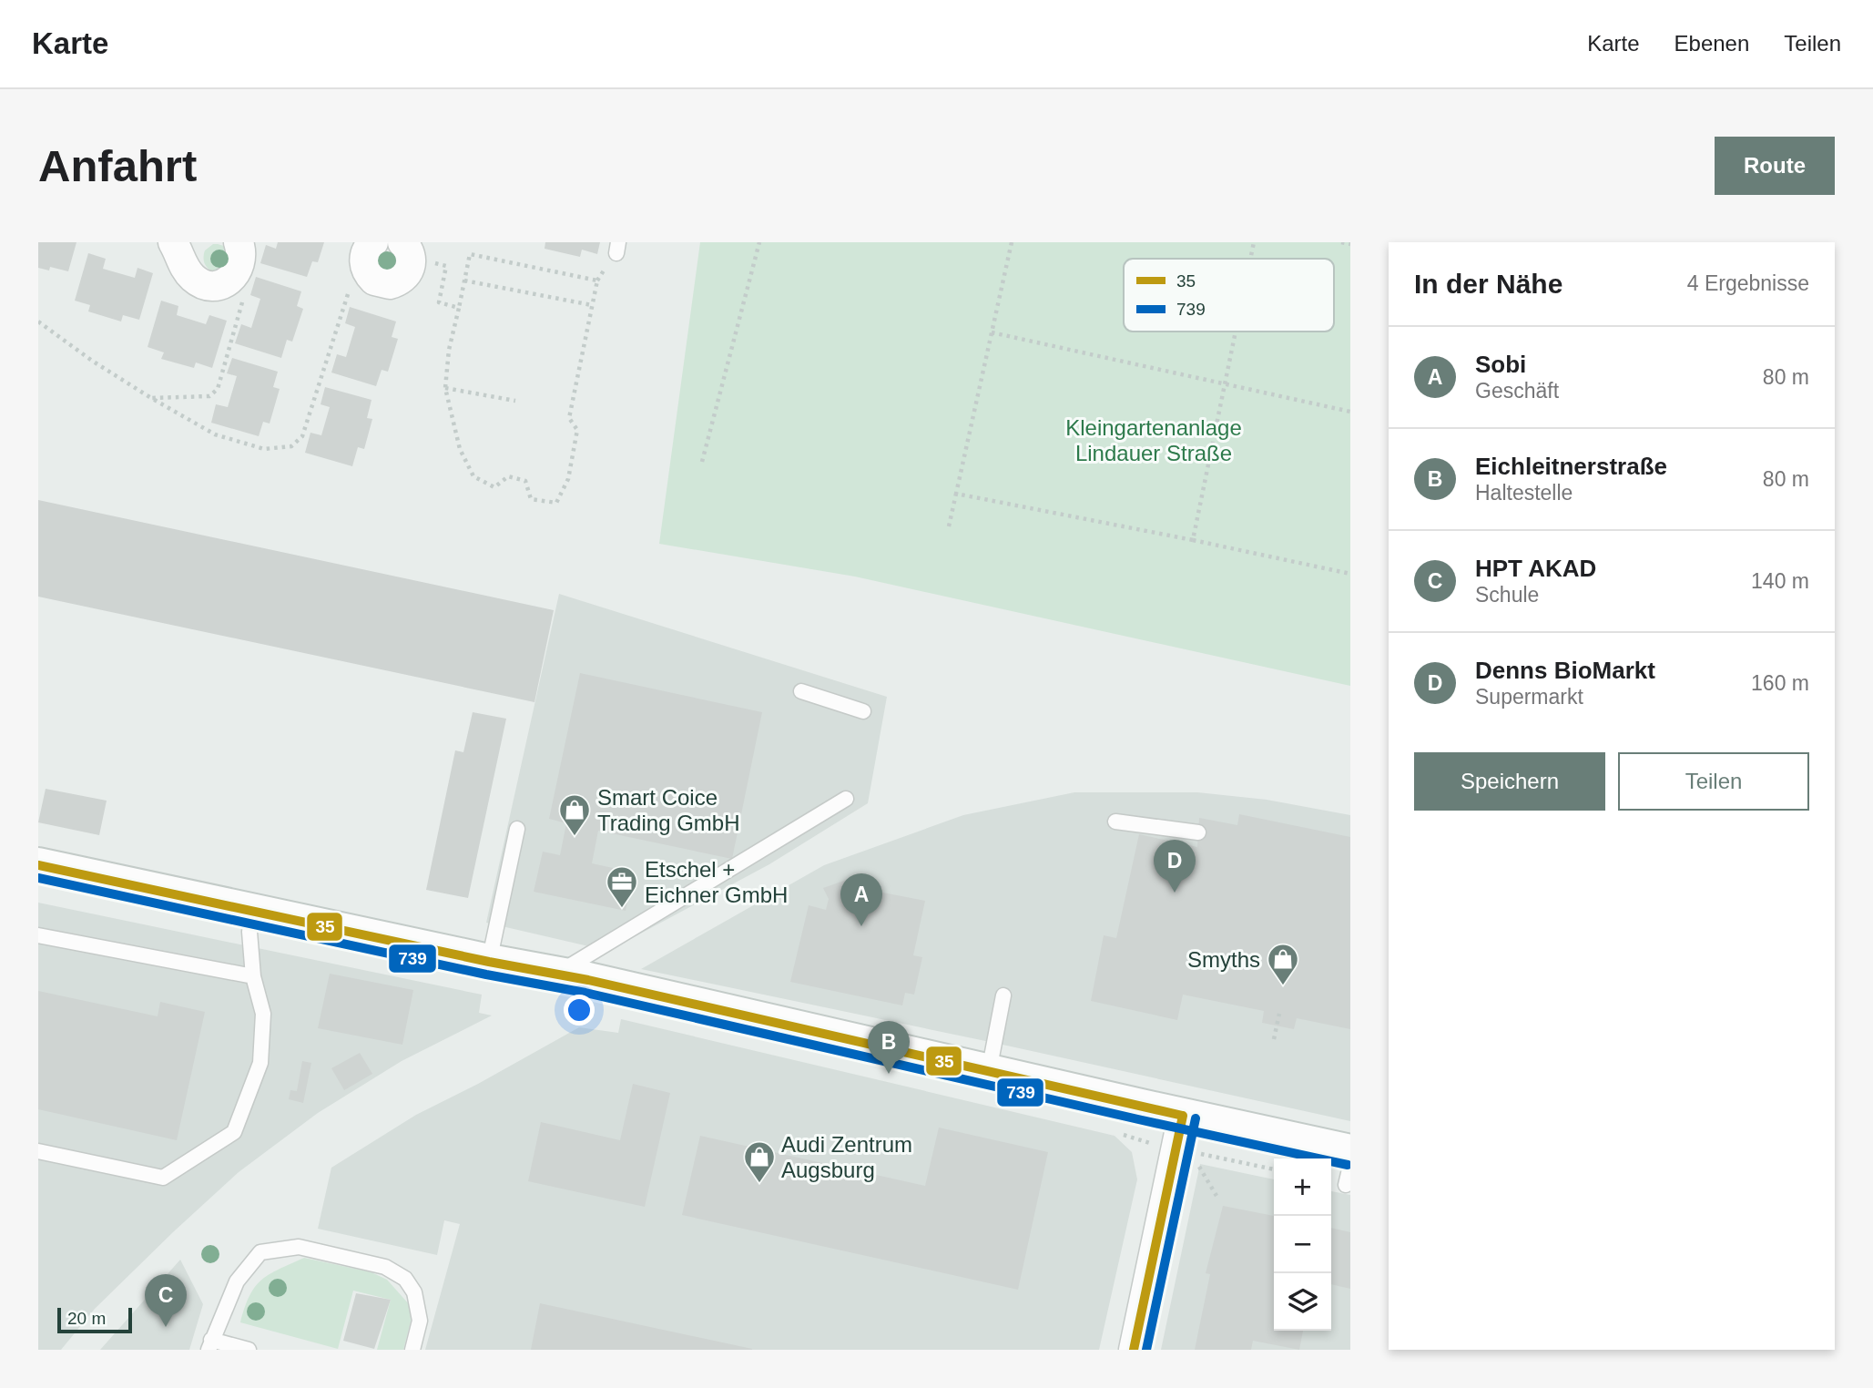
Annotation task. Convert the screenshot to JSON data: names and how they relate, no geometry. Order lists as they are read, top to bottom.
{
  "parks": ["Kleingartenanlage Lindauer Straße"],
  "places": {
    "shop": ["Smart Coice Trading GmbH", "Smyths", "Audi Zentrum Augsburg"],
    "office": ["Etschel + Eichner GmbH"]
  },
  "lines": ["transit line 35", "transit line 739"],
  "legend": ["35", "739"],
  "scale_bar": "20 m",
  "page": {
    "header": "Karte",
    "nav": ["Karte", "Ebenen", "Teilen"],
    "buttons": [
      "Route",
      ["Speichern", "Teilen"]
    ],
    "title": "Anfahrt",
    "heading": ["In der Nähe", "4 Ergebnisse"],
    "list": [
      {
        "mark": "A",
        "name": "Sobi",
        "note": "Geschäft",
        "value": "80 m"
      },
      {
        "mark": "B",
        "name": "Eichleitnerstraße",
        "note": "Haltestelle",
        "value": "80 m"
      },
      {
        "mark": "C",
        "name": "HPT AKAD",
        "note": "Schule",
        "value": "140 m"
      },
      {
        "mark": "D",
        "name": "Denns BioMarkt",
        "note": "Supermarkt",
        "value": "160 m"
      }
    ],
    "pins": [
      "D",
      "A",
      "B",
      "C"
    ],
    "map_buttons": ["+", "−"],
    "scale": "20 m"
  }
}
